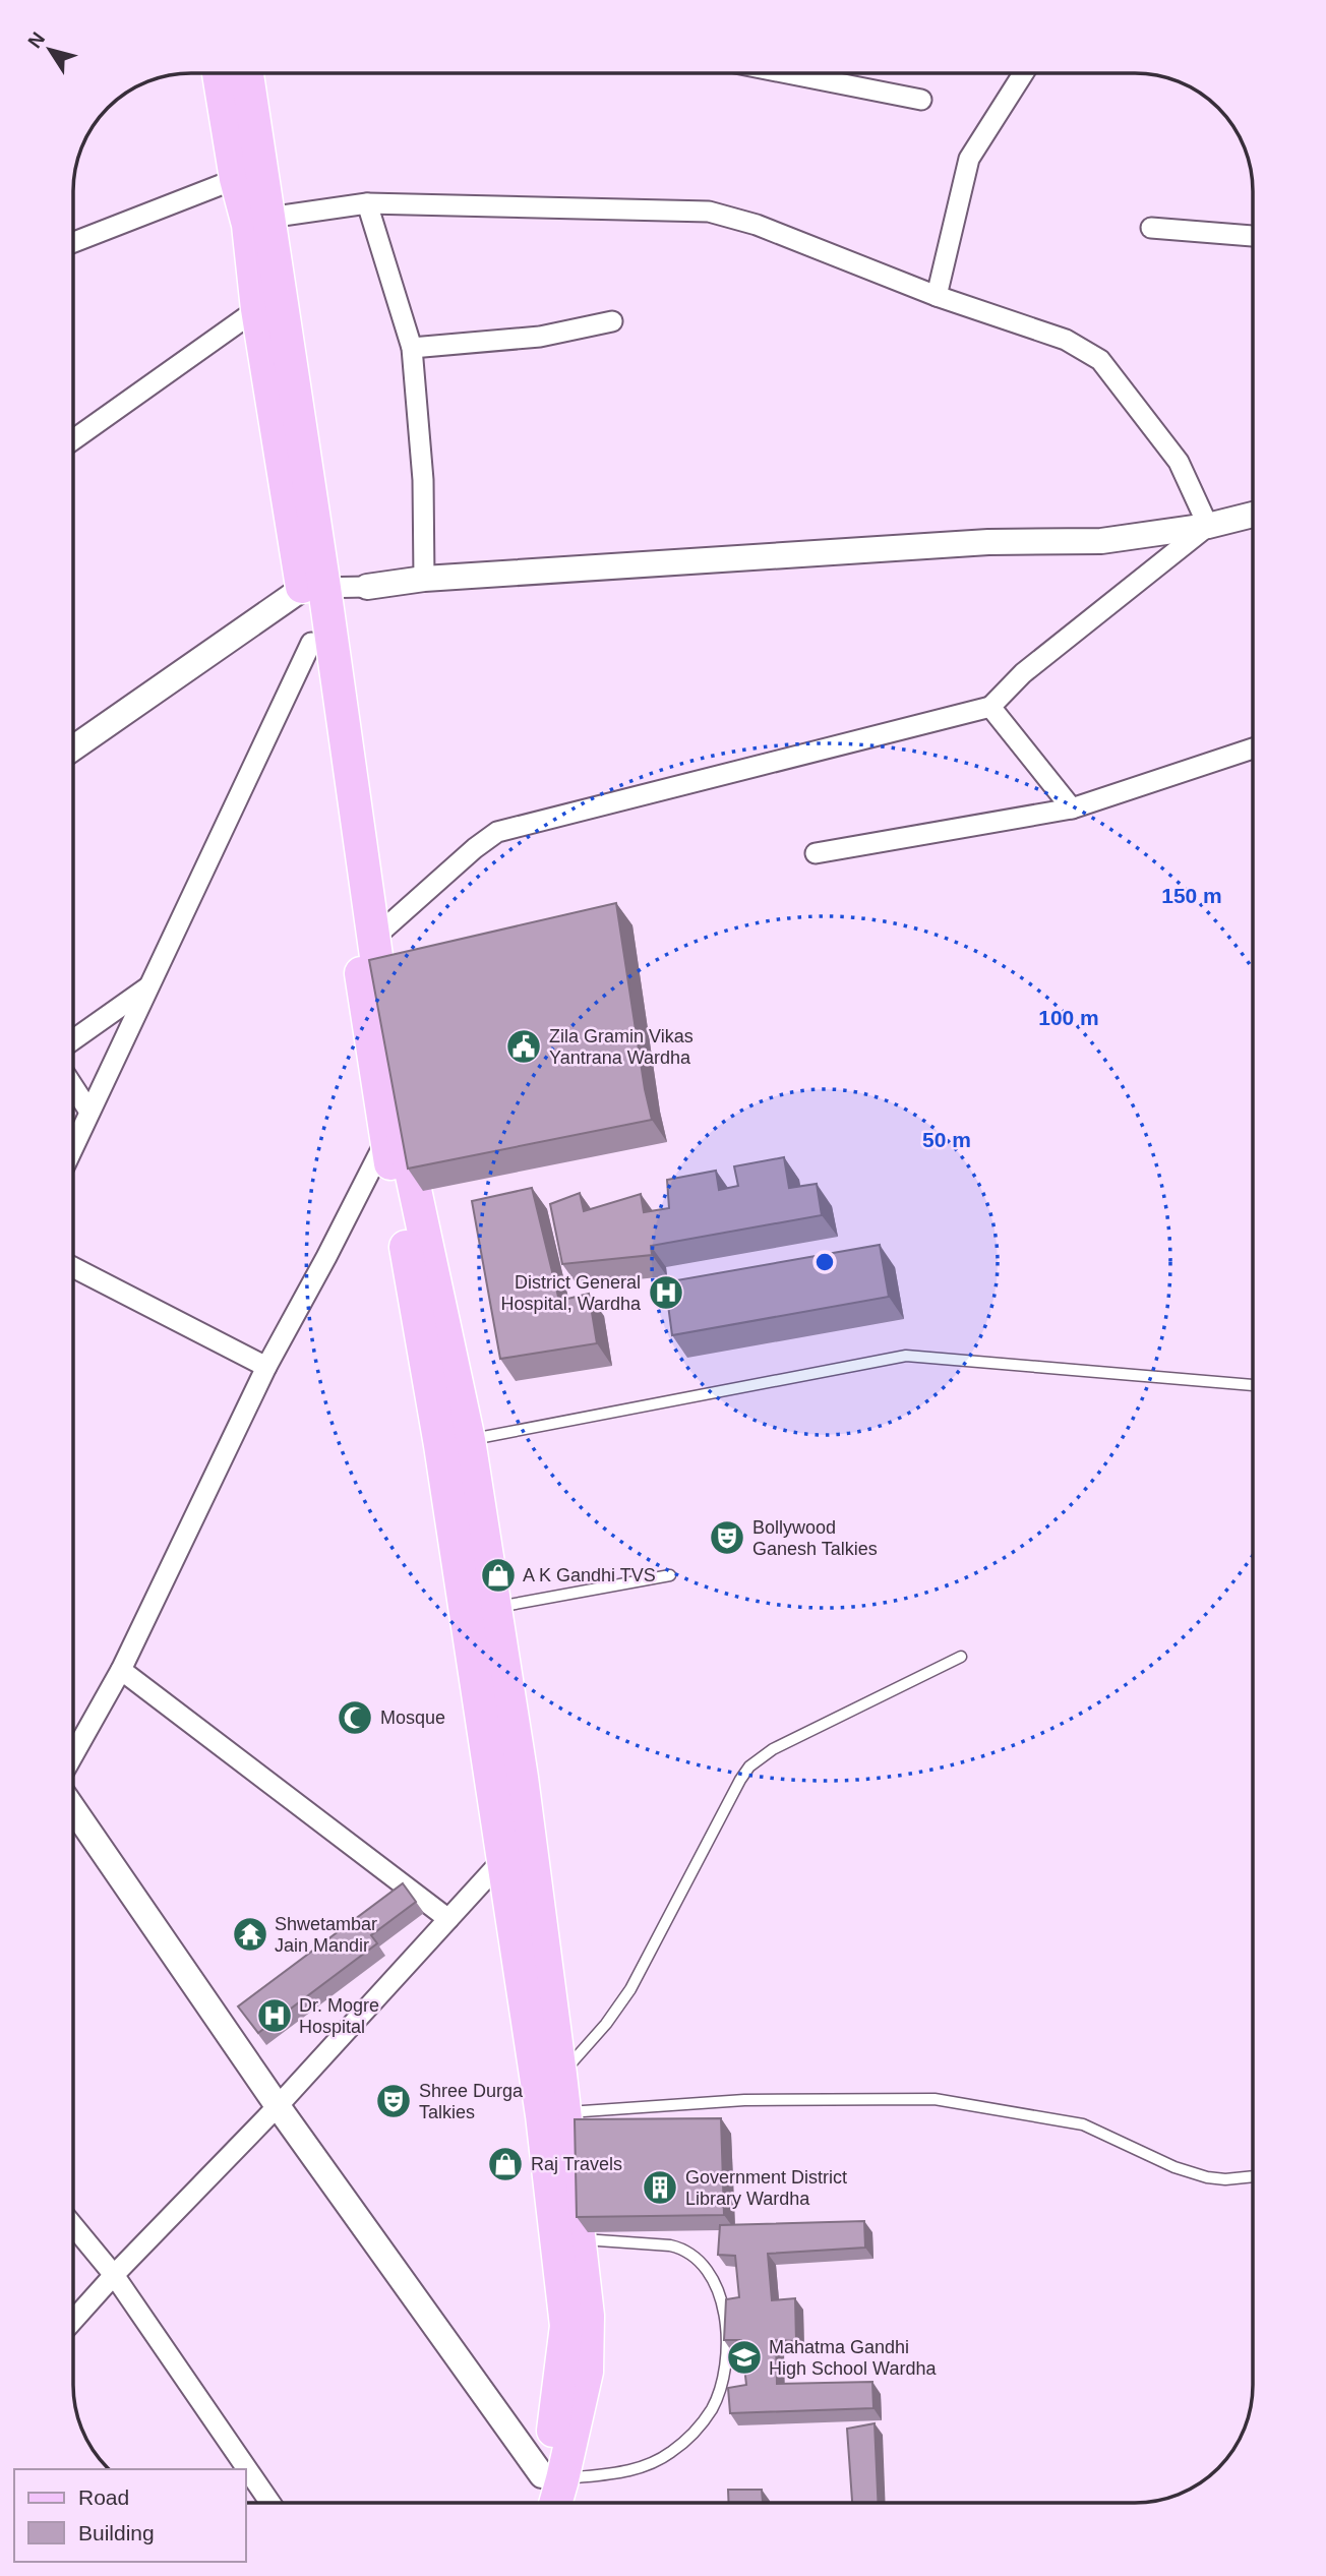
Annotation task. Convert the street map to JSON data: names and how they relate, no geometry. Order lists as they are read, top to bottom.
{
  "places": {
    "public building": ["Zila Gramin Vikas Yantrana Wardha"],
    "hospital": ["District General Hospital, Wardha", "Dr. Mogre Hospital"],
    "theatre": ["Bollywood Ganesh Talkies", "Shree Durga Talkies"],
    "shop": ["A K Gandhi TVS", "Raj Travels"],
    "mosque": ["Mosque"],
    "temple": ["Shwetambar Jain Mandir"],
    "building": ["Government District Library Wardha"],
    "school or university": ["Mahatma Gandhi High School Wardha"]
  },
  "legend": ["Road", "Building"],
  "north": "top left",
  "rings": ["150 m", "100 m", "50 m"]
}
